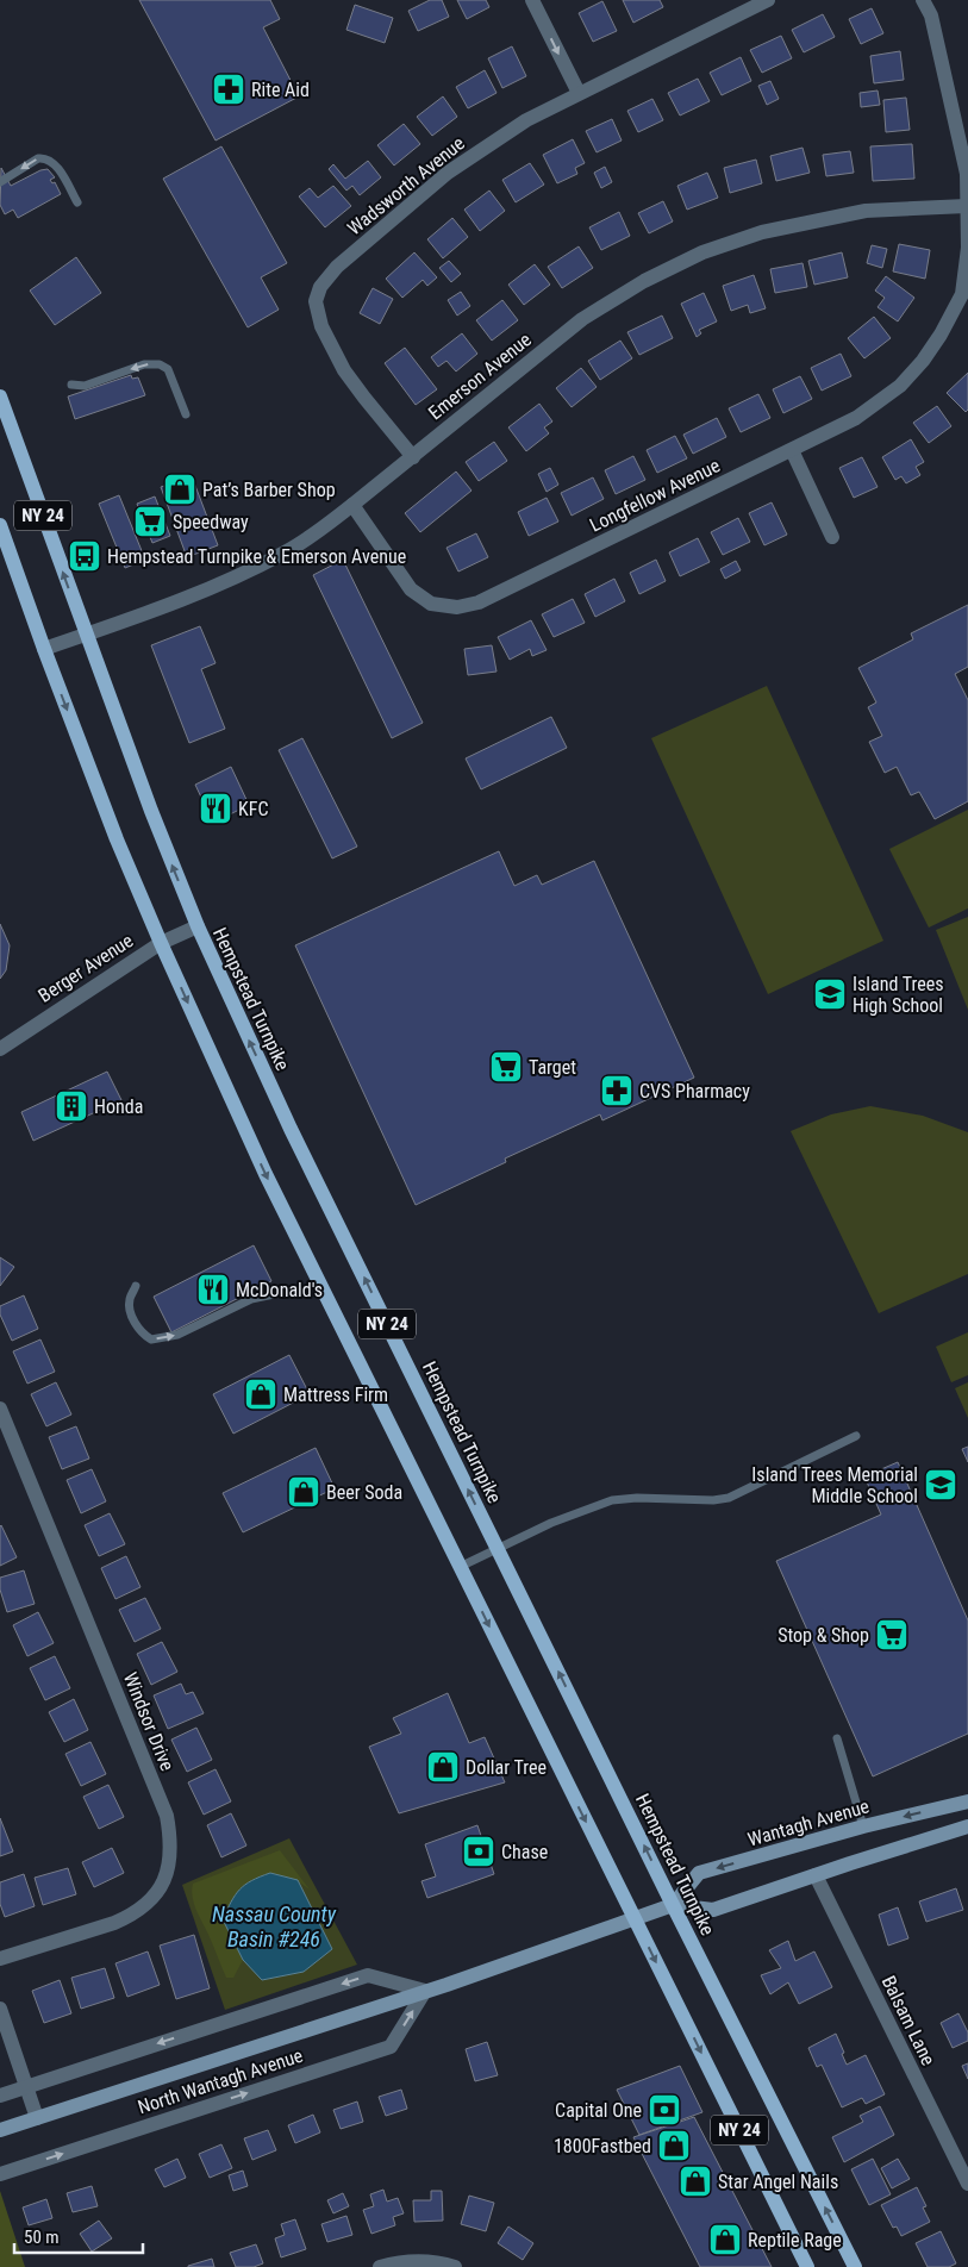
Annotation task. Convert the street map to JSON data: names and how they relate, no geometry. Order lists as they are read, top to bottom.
{
  "streets": {
    "main road": [
      "NY 24",
      "Hempstead Turnpike",
      "Wantagh Avenue",
      "North Wantagh Avenue"
    ],
    "street": [
      "Wadsworth Avenue",
      "Emerson Avenue",
      "Longfellow Avenue",
      "Berger Avenue",
      "Windsor Drive",
      "Balsam Lane"
    ]
  },
  "crossings": [
    ["Wadsworth Avenue", "Emerson Avenue"],
    ["Emerson Avenue", "Longfellow Avenue"],
    ["Emerson Avenue", "NY 24"],
    ["Emerson Avenue", "Hempstead Turnpike"],
    ["NY 24", "Berger Avenue"],
    ["NY 24", "North Wantagh Avenue"],
    ["Berger Avenue", "Hempstead Turnpike"],
    ["Hempstead Turnpike", "Wantagh Avenue"]
  ],
  "water": ["Nassau County Basin #246"],
  "places": {
    "pharmacy": ["Rite Aid", "CVS Pharmacy"],
    "shop": [
      "Pat’s Barber Shop",
      "Mattress Firm",
      "Beer Soda",
      "Dollar Tree",
      "1800Fastbed",
      "Star Angel Nails",
      "Reptile Rage"
    ],
    "supermarket": ["Speedway", "Target", "Stop & Shop"],
    "bus stop": ["Hempstead Turnpike & Emerson Avenue"],
    "restaurant": ["KFC", "McDonald's"],
    "school or university": ["Island Trees High School", "Island Trees Memorial Middle School"],
    "building": ["Honda"],
    "bank": ["Chase", "Capital One"]
  },
  "scale_bar": "50 m"
}
